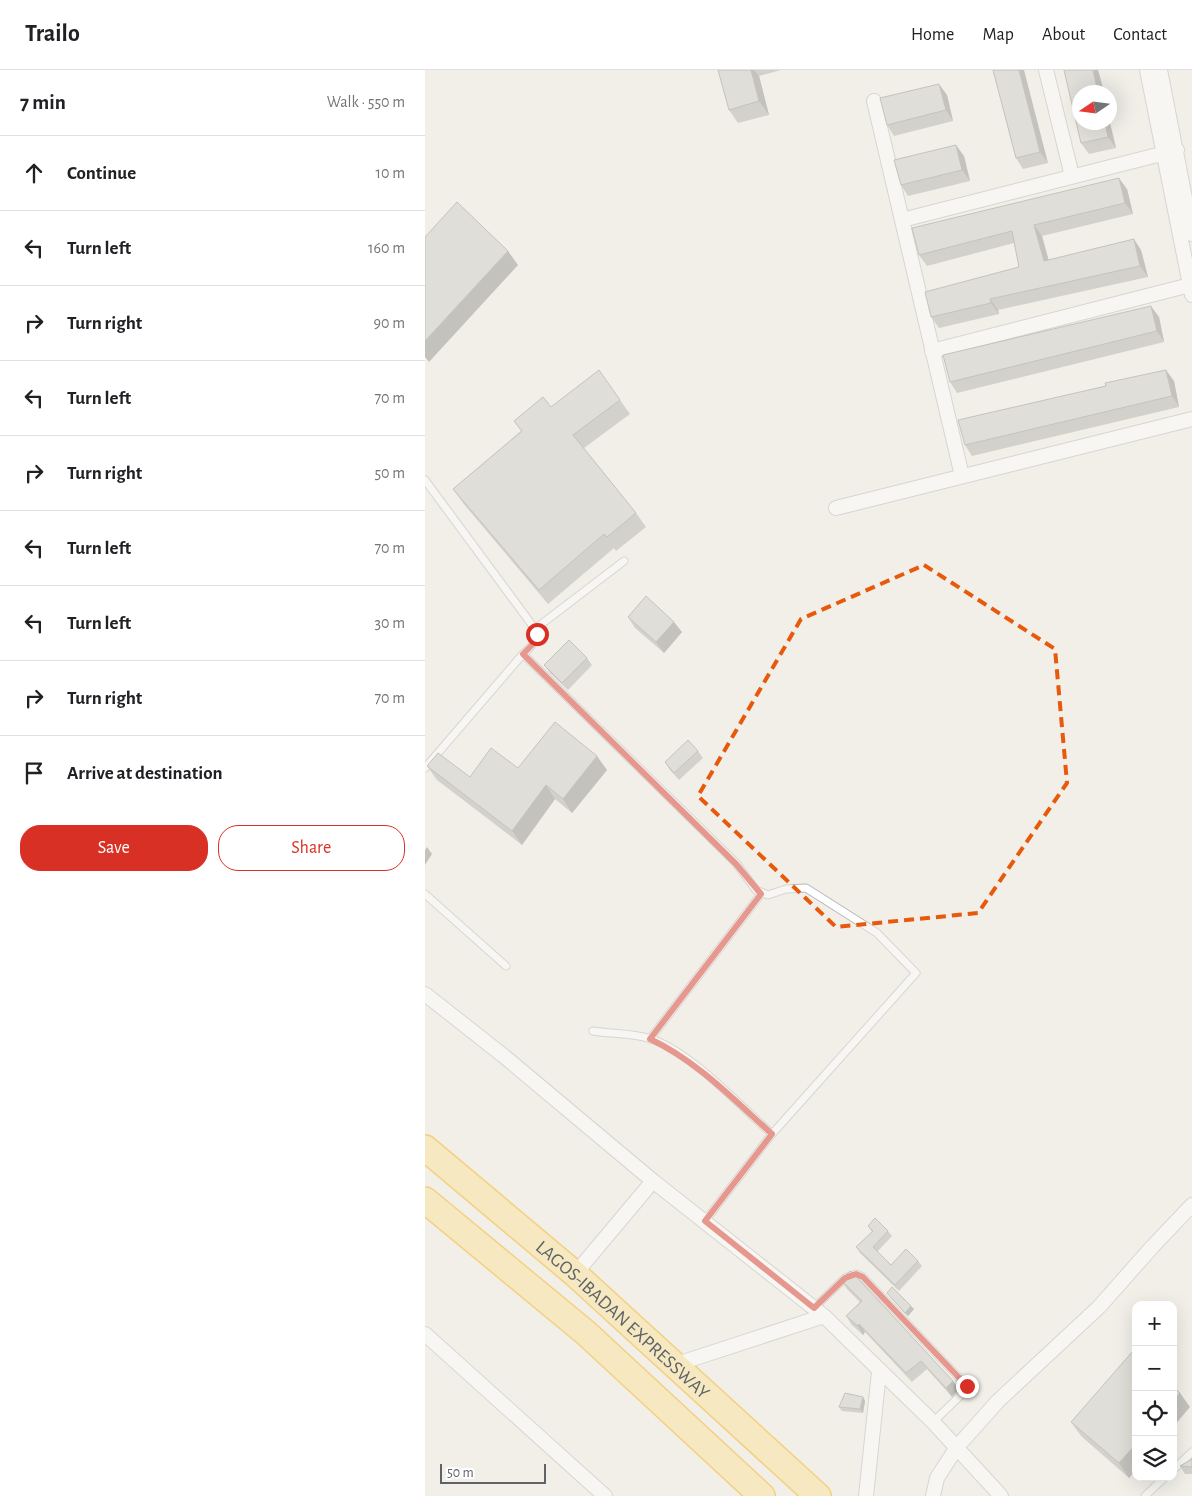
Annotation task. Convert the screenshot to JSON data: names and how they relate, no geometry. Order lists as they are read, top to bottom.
{
  "streets": {
    "highway": ["LAGOS-IBADAN EXPRESSWAY"]
  },
  "scale_bar": "50 m",
  "north": "left",
  "page": {
    "header": "Trailo",
    "nav": [
      "Home",
      "Map",
      "About",
      "Contact"
    ],
    "heading": ["7 min", "Walk · 550 m"],
    "list": [
      ["Continue", "10 m"],
      ["Turn left", "160 m"],
      ["Turn right", "90 m"],
      ["Turn left", "70 m"],
      ["Turn right", "50 m"],
      ["Turn left", "70 m"],
      ["Turn left", "30 m"],
      ["Turn right", "70 m"],
      "Arrive at destination"
    ],
    "buttons": ["Save", "Share"],
    "map_buttons": ["+", "−"],
    "scale": "50 m"
  }
}
